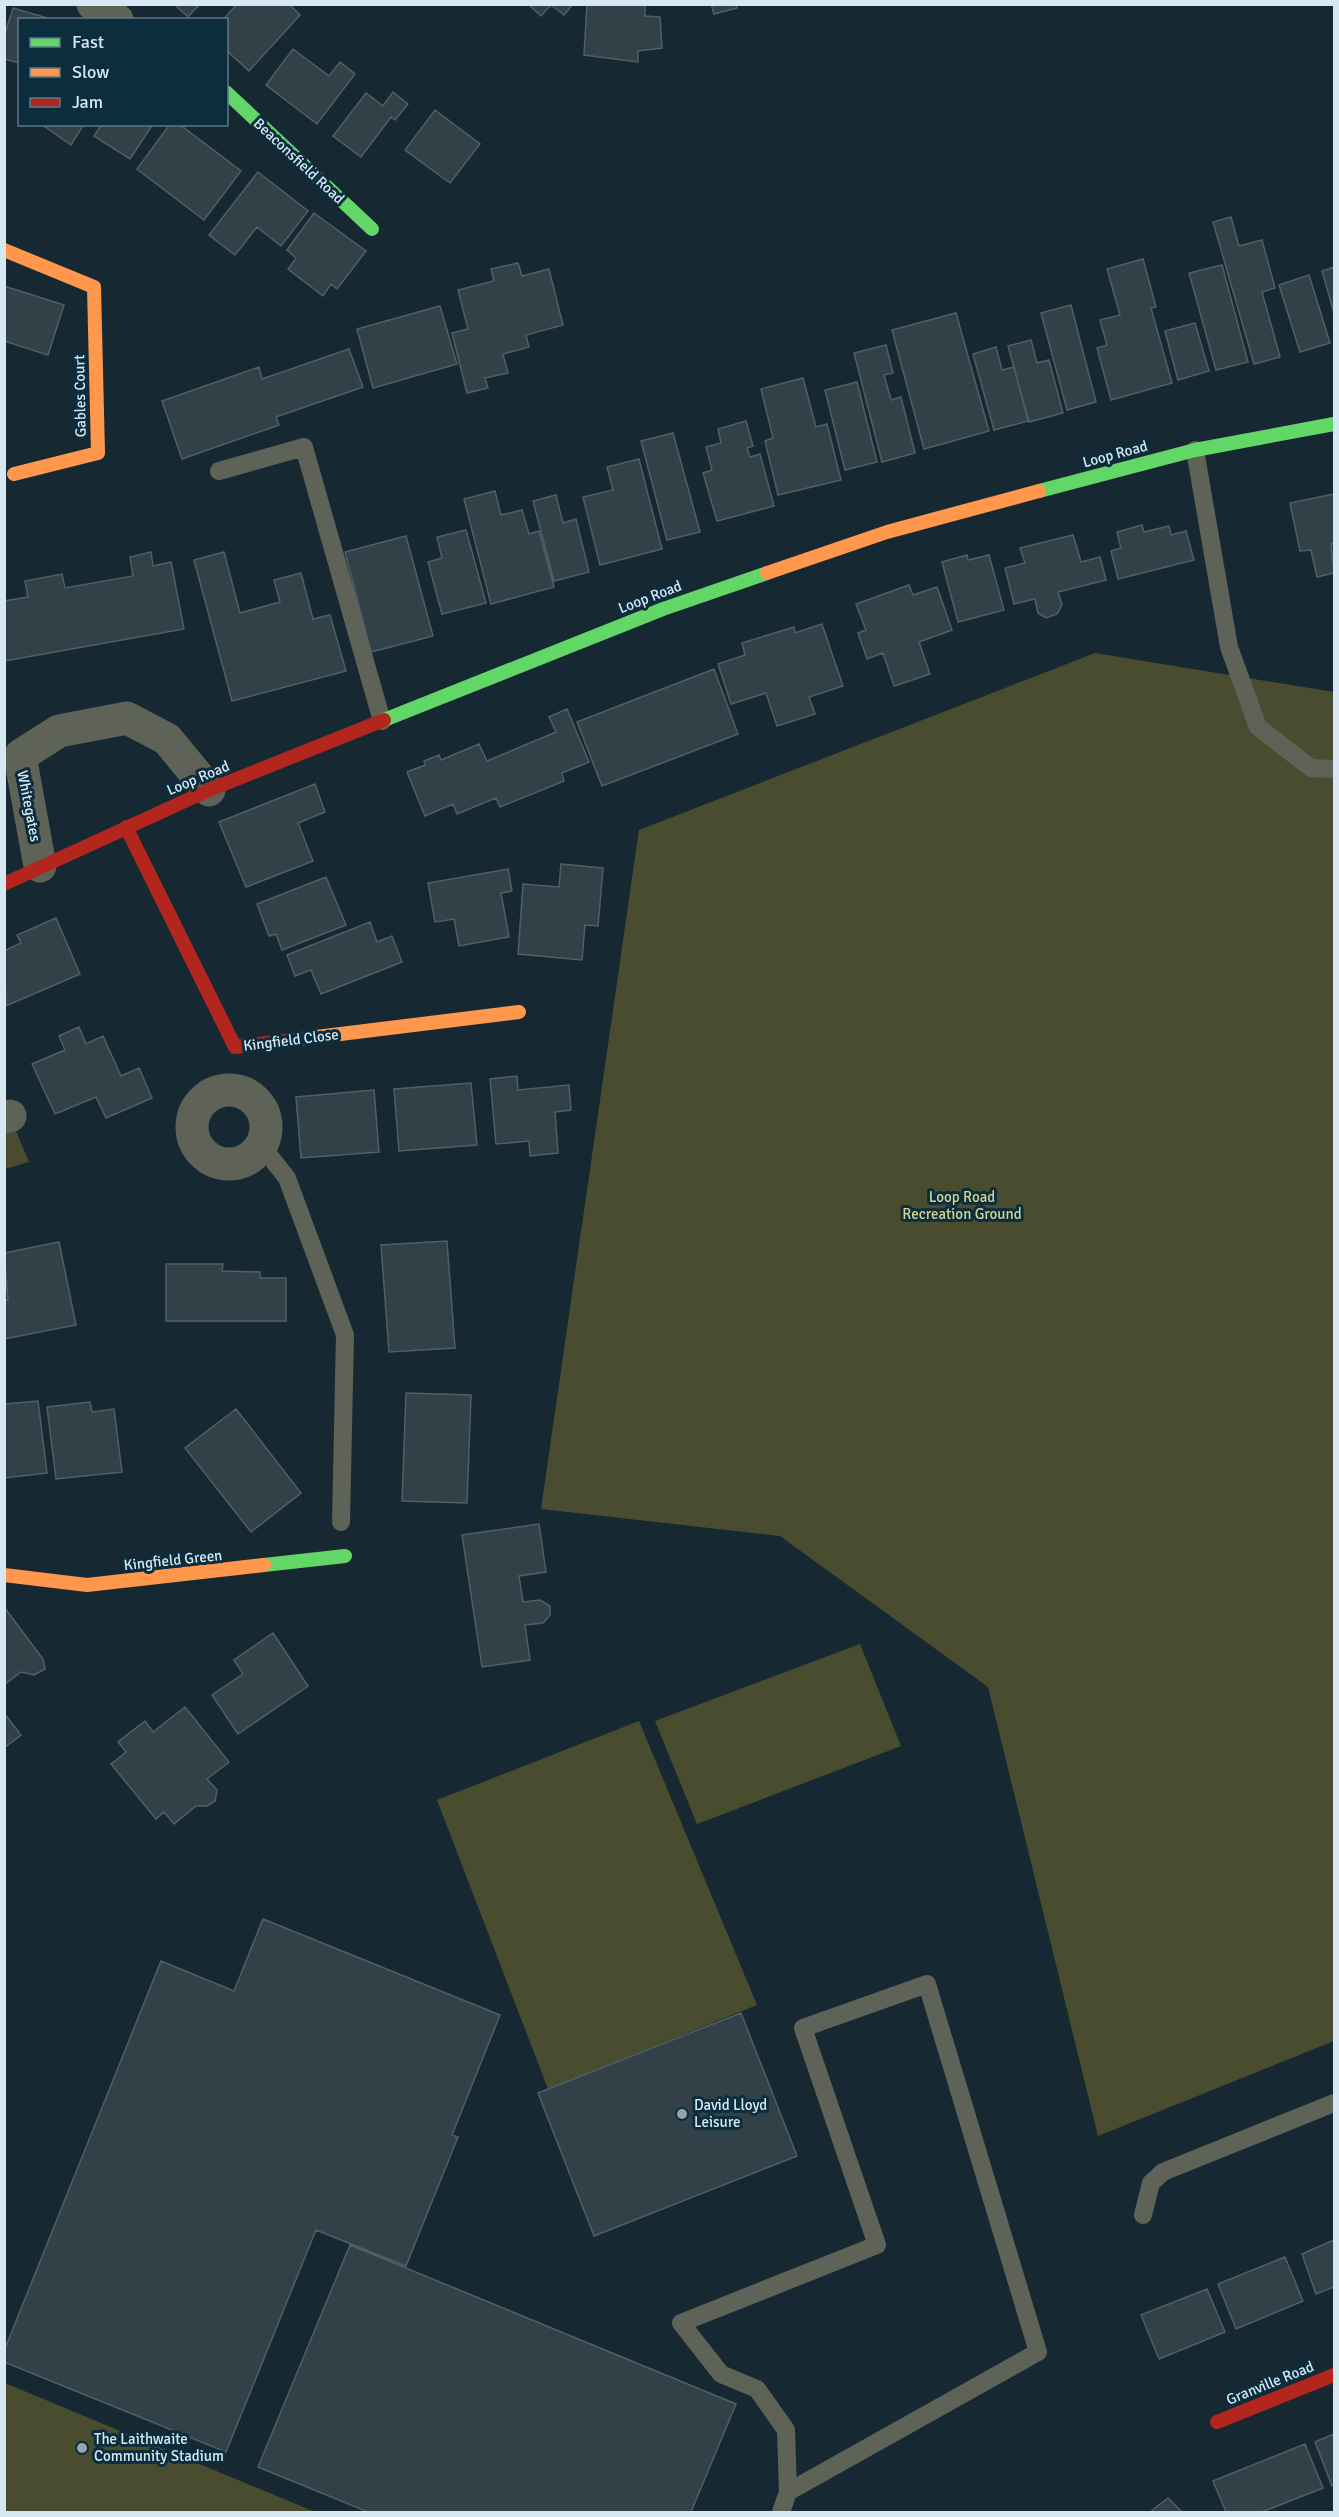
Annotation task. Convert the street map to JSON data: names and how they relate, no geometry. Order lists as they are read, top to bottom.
{
  "streets": {
    "street": [
      "Beaconsfield Road",
      "Gables Court",
      "Loop Road",
      "Whitegates",
      "Kingfield Close",
      "Kingfield Green",
      "Granville Road"
    ]
  },
  "crossings": [
    ["Loop Road", "Whitegates"],
    ["Loop Road", "Kingfield Close"]
  ],
  "parks": ["Loop Road Recreation Ground"],
  "places": ["David Lloyd Leisure", "The Laithwaite Community Stadium"],
  "legend": ["Fast", "Slow", "Jam"]
}
